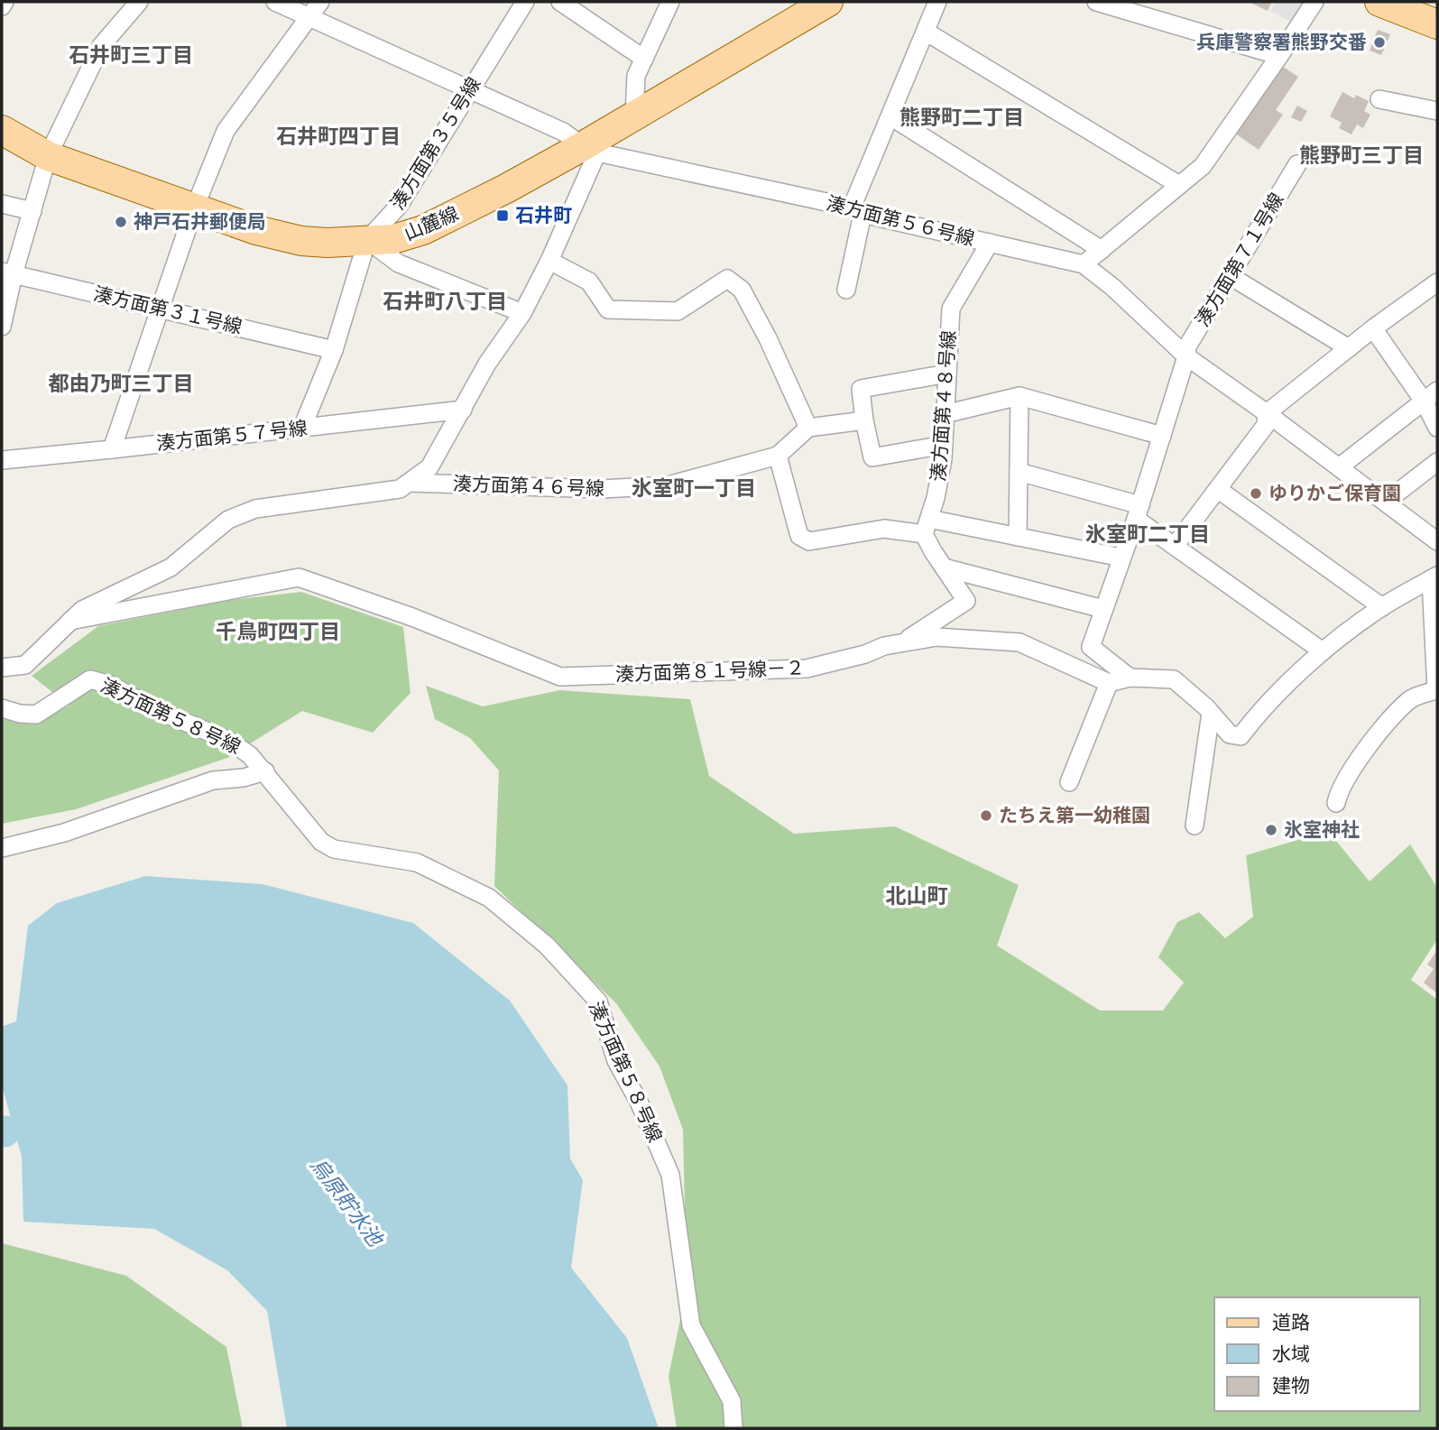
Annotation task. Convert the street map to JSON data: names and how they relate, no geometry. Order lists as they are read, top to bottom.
{
  "streets": {
    "main road": ["山麓線"],
    "street": [
      "湊方面第３５号線",
      "湊方面第５６号線",
      "湊方面第７１号線",
      "湊方面第３１号線",
      "湊方面第４８号線",
      "湊方面第５７号線",
      "湊方面第４６号線",
      "湊方面第８１号線－２",
      "湊方面第５８号線"
    ]
  },
  "crossings": [
    ["湊方面第３５号線", "山麓線"],
    ["湊方面第３５号線", "湊方面第３１号線"],
    ["湊方面第３５号線", "湊方面第５７号線"],
    ["湊方面第５６号線", "山麓線"],
    ["湊方面第５６号線", "湊方面第７１号線"],
    ["湊方面第５６号線", "湊方面第４８号線"]
  ],
  "districts": [
    "石井町三丁目",
    "熊野町二丁目",
    "石井町四丁目",
    "熊野町三丁目",
    "石井町八丁目",
    "都由乃町三丁目",
    "氷室町一丁目",
    "氷室町二丁目",
    "千鳥町四丁目",
    "北山町"
  ],
  "water": ["烏原貯水池"],
  "places": {
    "other": [
      "兵庫警察署熊野交番",
      "神戸石井郵便局",
      "ゆりかご保育園",
      "たちえ第一幼稚園",
      "氷室神社"
    ],
    "transit": ["石井町"]
  },
  "legend": ["道路", "水域", "建物"]
}
